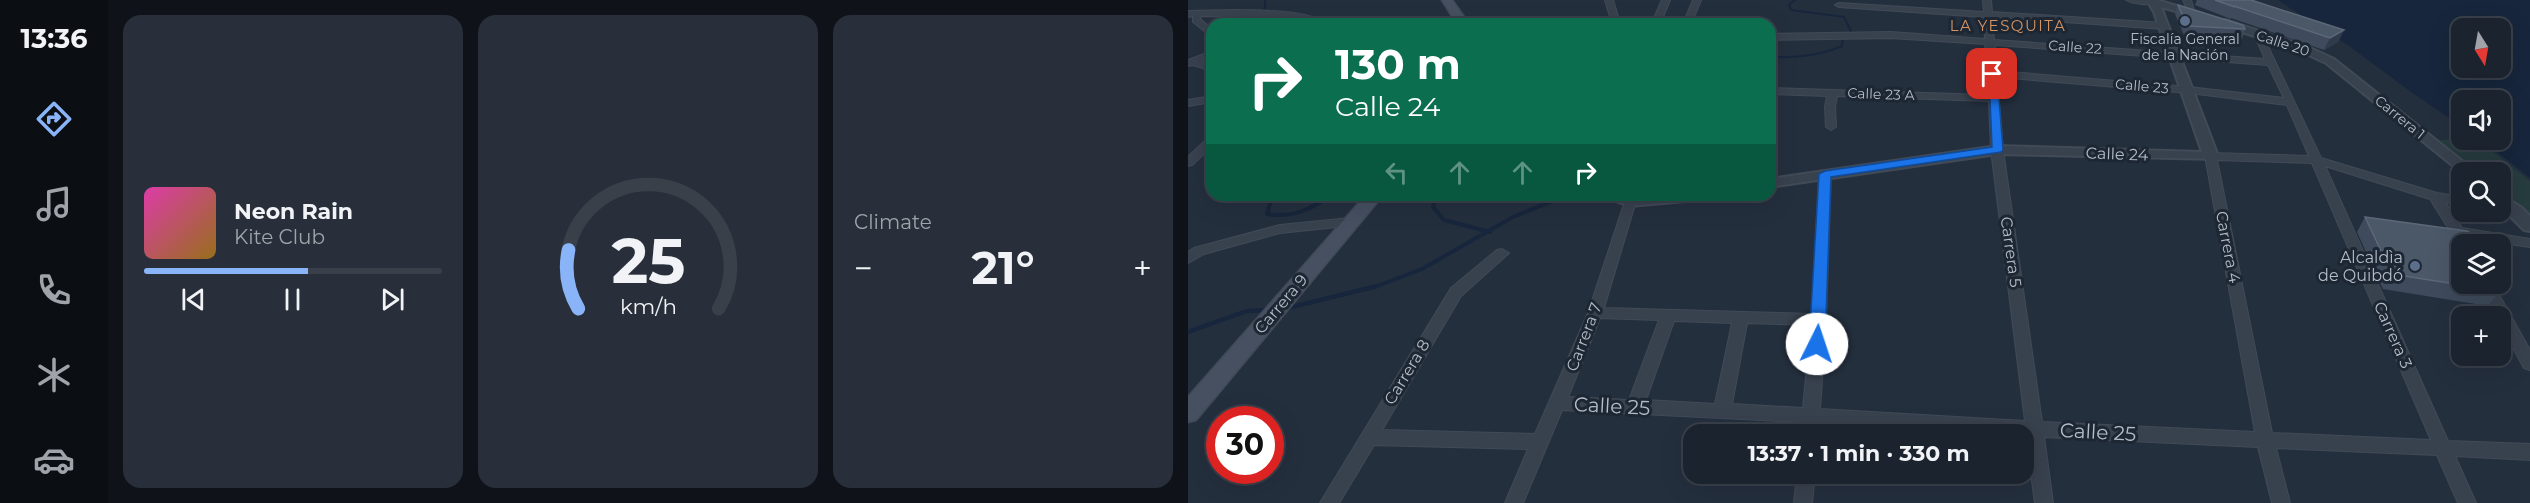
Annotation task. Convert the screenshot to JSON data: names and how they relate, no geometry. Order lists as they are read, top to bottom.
{
  "streets": {
    "main road": ["Carrera 9"],
    "street": [
      "Calle 20",
      "Calle 22",
      "Calle 23",
      "Calle 23 A",
      "Carrera 1",
      "Calle 24",
      "Carrera 4",
      "Carrera 5",
      "Carrera 3",
      "Carrera 7",
      "Carrera 8",
      "Calle 25"
    ]
  },
  "crossings": [
    ["Calle 20", "Carrera 1"],
    ["Calle 20", "Carrera 4"],
    ["Calle 20", "Carrera 3"],
    ["Calle 22", "Carrera 4"],
    ["Calle 22", "Carrera 5"],
    ["Calle 22", "Carrera 3"],
    ["Calle 23", "Carrera 4"],
    ["Calle 23", "Carrera 5"],
    ["Calle 23", "Carrera 3"],
    ["Calle 23 A", "Carrera 5"],
    ["Calle 24", "Carrera 4"],
    ["Calle 24", "Carrera 5"],
    ["Calle 24", "Carrera 3"],
    ["Carrera 4", "Calle 25"],
    ["Carrera 5", "Calle 25"],
    ["Carrera 3", "Calle 25"],
    ["Carrera 7", "Calle 25"]
  ],
  "districts": ["LA YESQUITA"],
  "places": ["Fiscalía General de la Nación", "Alcaldìa de Quibdó"],
  "north": "bottom",
  "page": {
    "tabs": "13:36",
    "tile": "Climate",
    "map_buttons": "+",
    "turn": ["130 m", "Calle 24"],
    "song": ["Neon Rain", "Kite Club"],
    "heat": ["−", "21°", "+"],
    "limit": "30",
    "trip": "13:37 · 1 min · 330 m",
    "gauge": ["25", "km/h"]
  }
}
